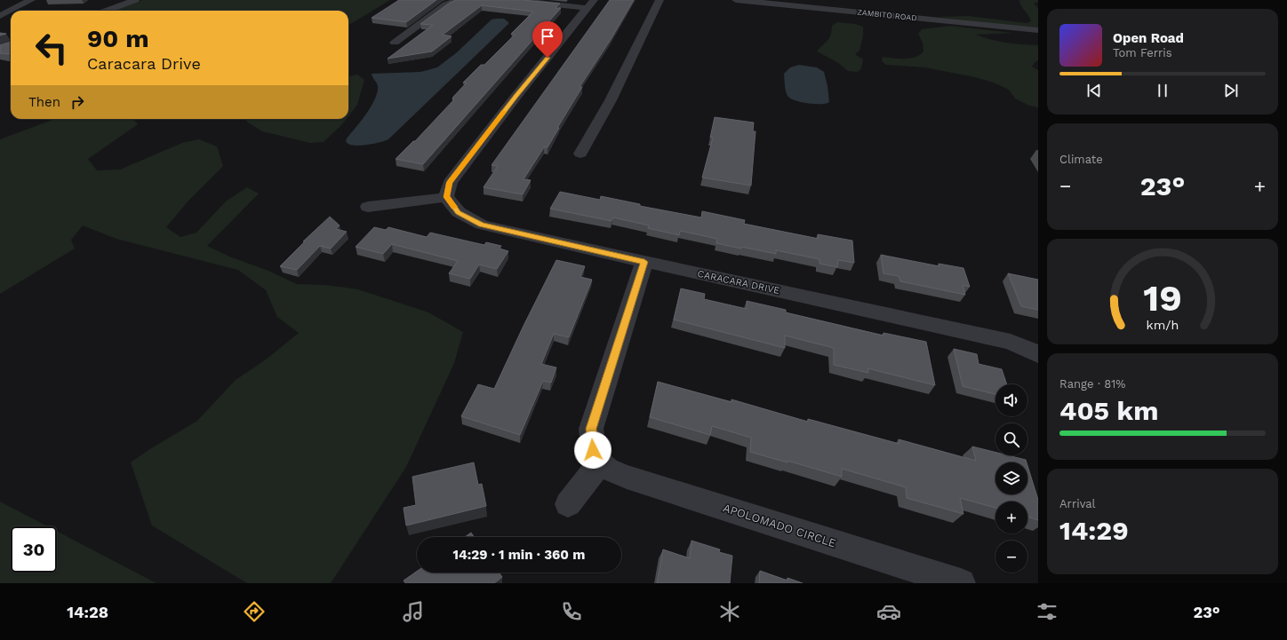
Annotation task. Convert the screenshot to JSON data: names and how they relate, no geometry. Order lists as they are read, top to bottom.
{
  "streets": {
    "street": ["ZAMBITO ROAD", "CARACARA DRIVE", "APOLOMADO CIRCLE"]
  },
  "page": {
    "turn": ["90 m", "Caracara Drive"],
    "song": ["Open Road", "Tom Ferris"],
    "then": "Then",
    "tile": [
      "Climate",
      ["Range · 81%", "405 km"],
      ["Arrival", "14:29"]
    ],
    "heat": ["−", "23°", "+"],
    "map_buttons": ["+", "−"],
    "limit": "30",
    "trip": "14:29 · 1 min · 360 m",
    "tabs": ["14:28", "23°"],
    "gauge": ["19", "km/h"]
  }
}
